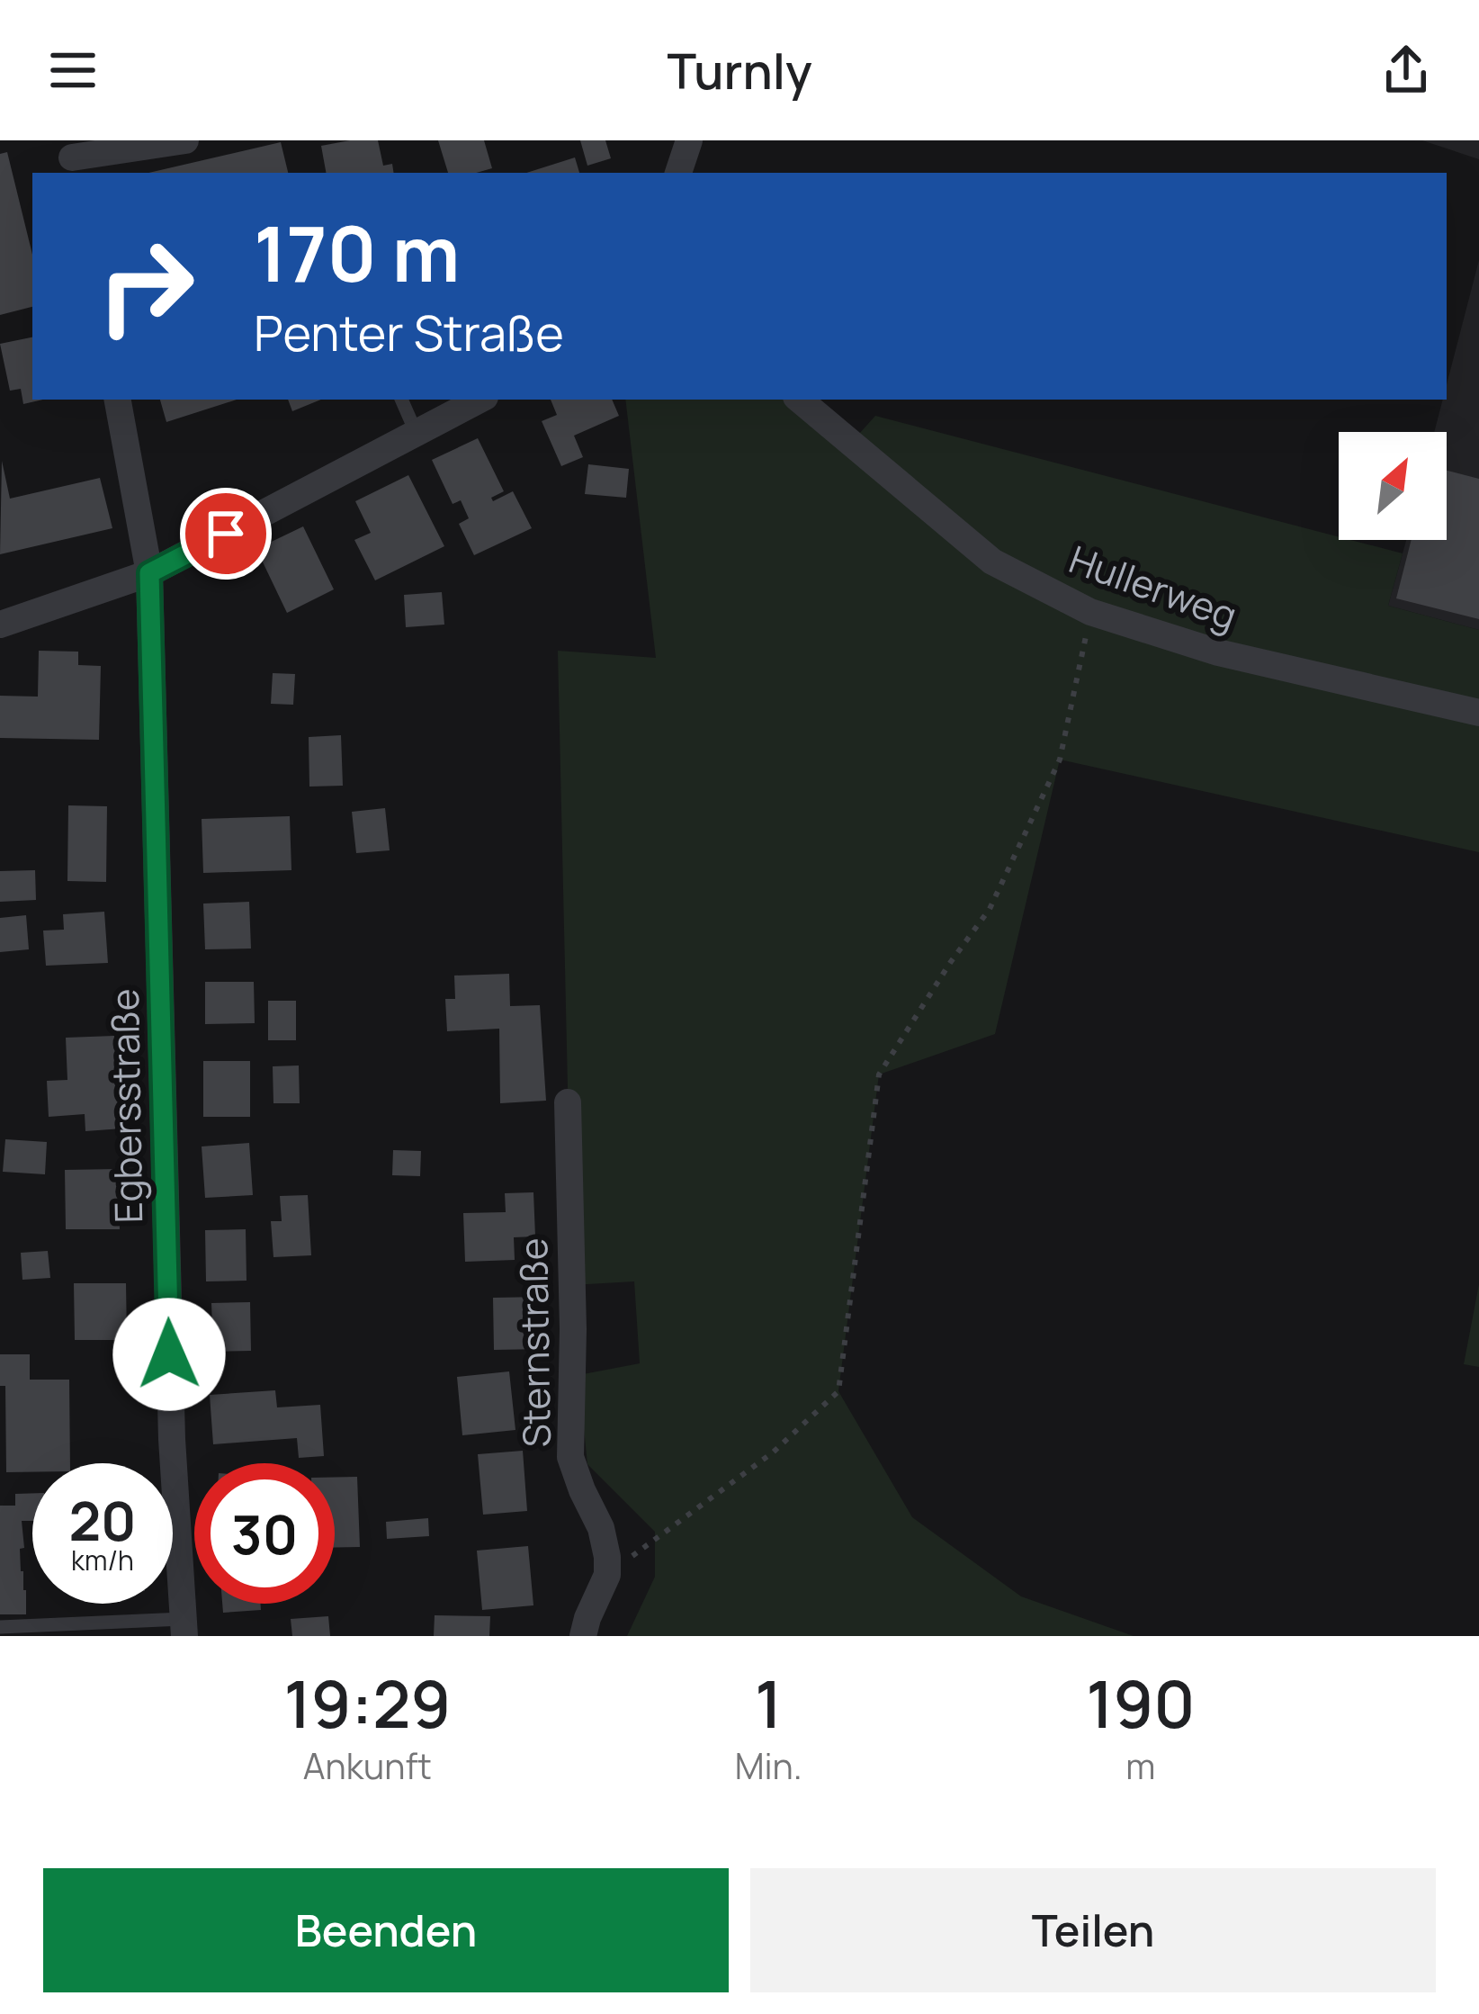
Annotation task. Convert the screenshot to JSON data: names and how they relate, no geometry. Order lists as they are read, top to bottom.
{
  "streets": {
    "street": ["Hullerweg", "Egbersstraße", "Sternstraße"]
  },
  "north": "top right",
  "page": {
    "header": "Turnly",
    "turn": ["170 m", "Penter Straße"],
    "speed": "20 km/h",
    "limit": "30",
    "eta": [
      "19:29",
      "Ankunft",
      "1",
      "Min.",
      "190",
      "m"
    ],
    "buttons": ["Beenden", "Teilen"]
  }
}
